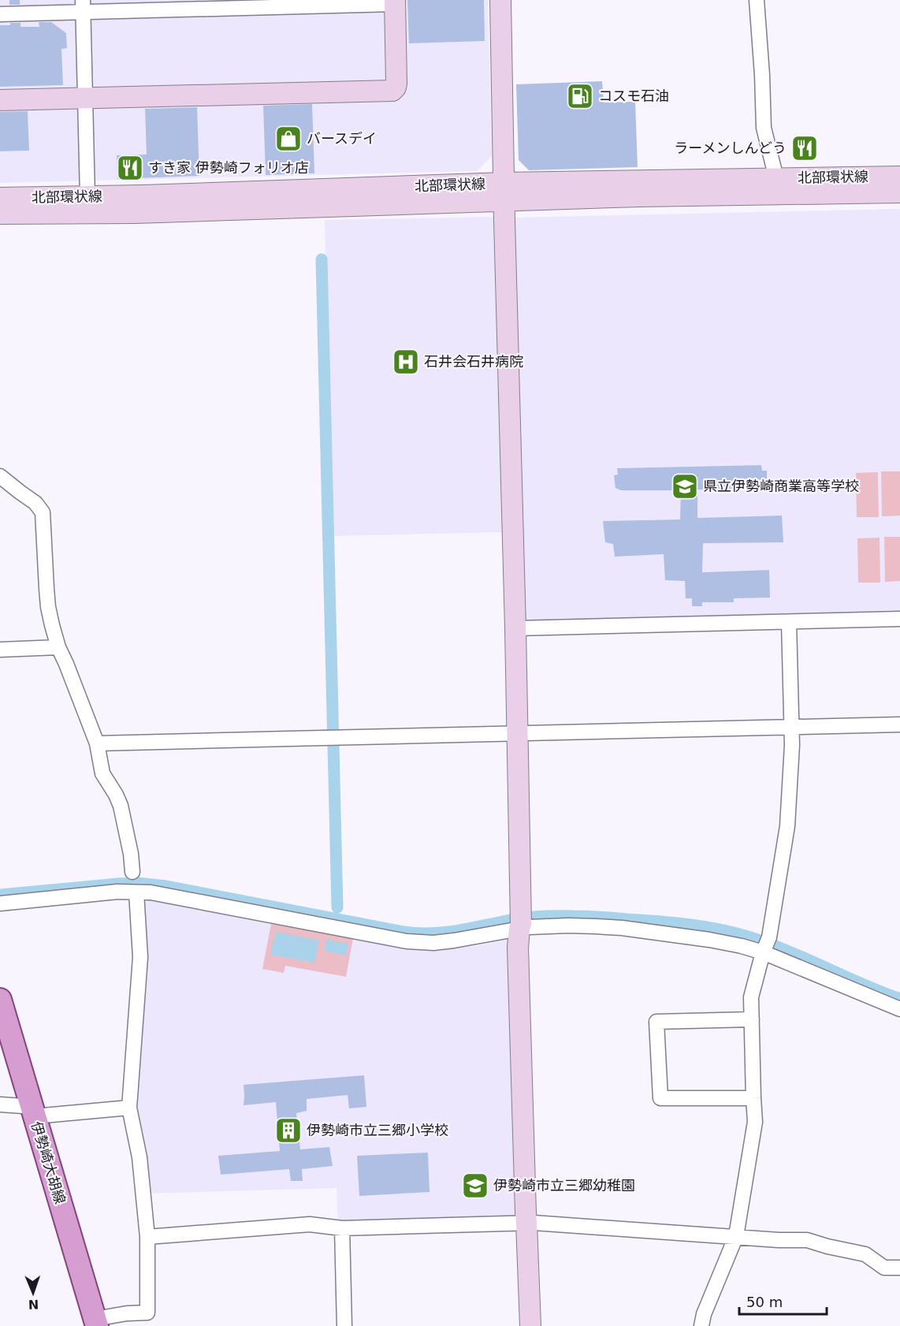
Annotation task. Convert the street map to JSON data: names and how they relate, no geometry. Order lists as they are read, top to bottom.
{
  "streets": {
    "main road": ["伊勢崎大胡線"],
    "street": ["北部環状線"]
  },
  "places": {
    "fuel station": ["コスモ石油"],
    "shop": ["バースデイ"],
    "restaurant": ["ラーメンしんどう", "すき家 伊勢崎フォリオ店"],
    "hospital": ["石井会石井病院"],
    "school or university": ["県立伊勢崎商業高等学校", "伊勢崎市立三郷幼稚園"],
    "building": ["伊勢崎市立三郷小学校"]
  },
  "scale_bar": "50 m",
  "north": "bottom"
}
